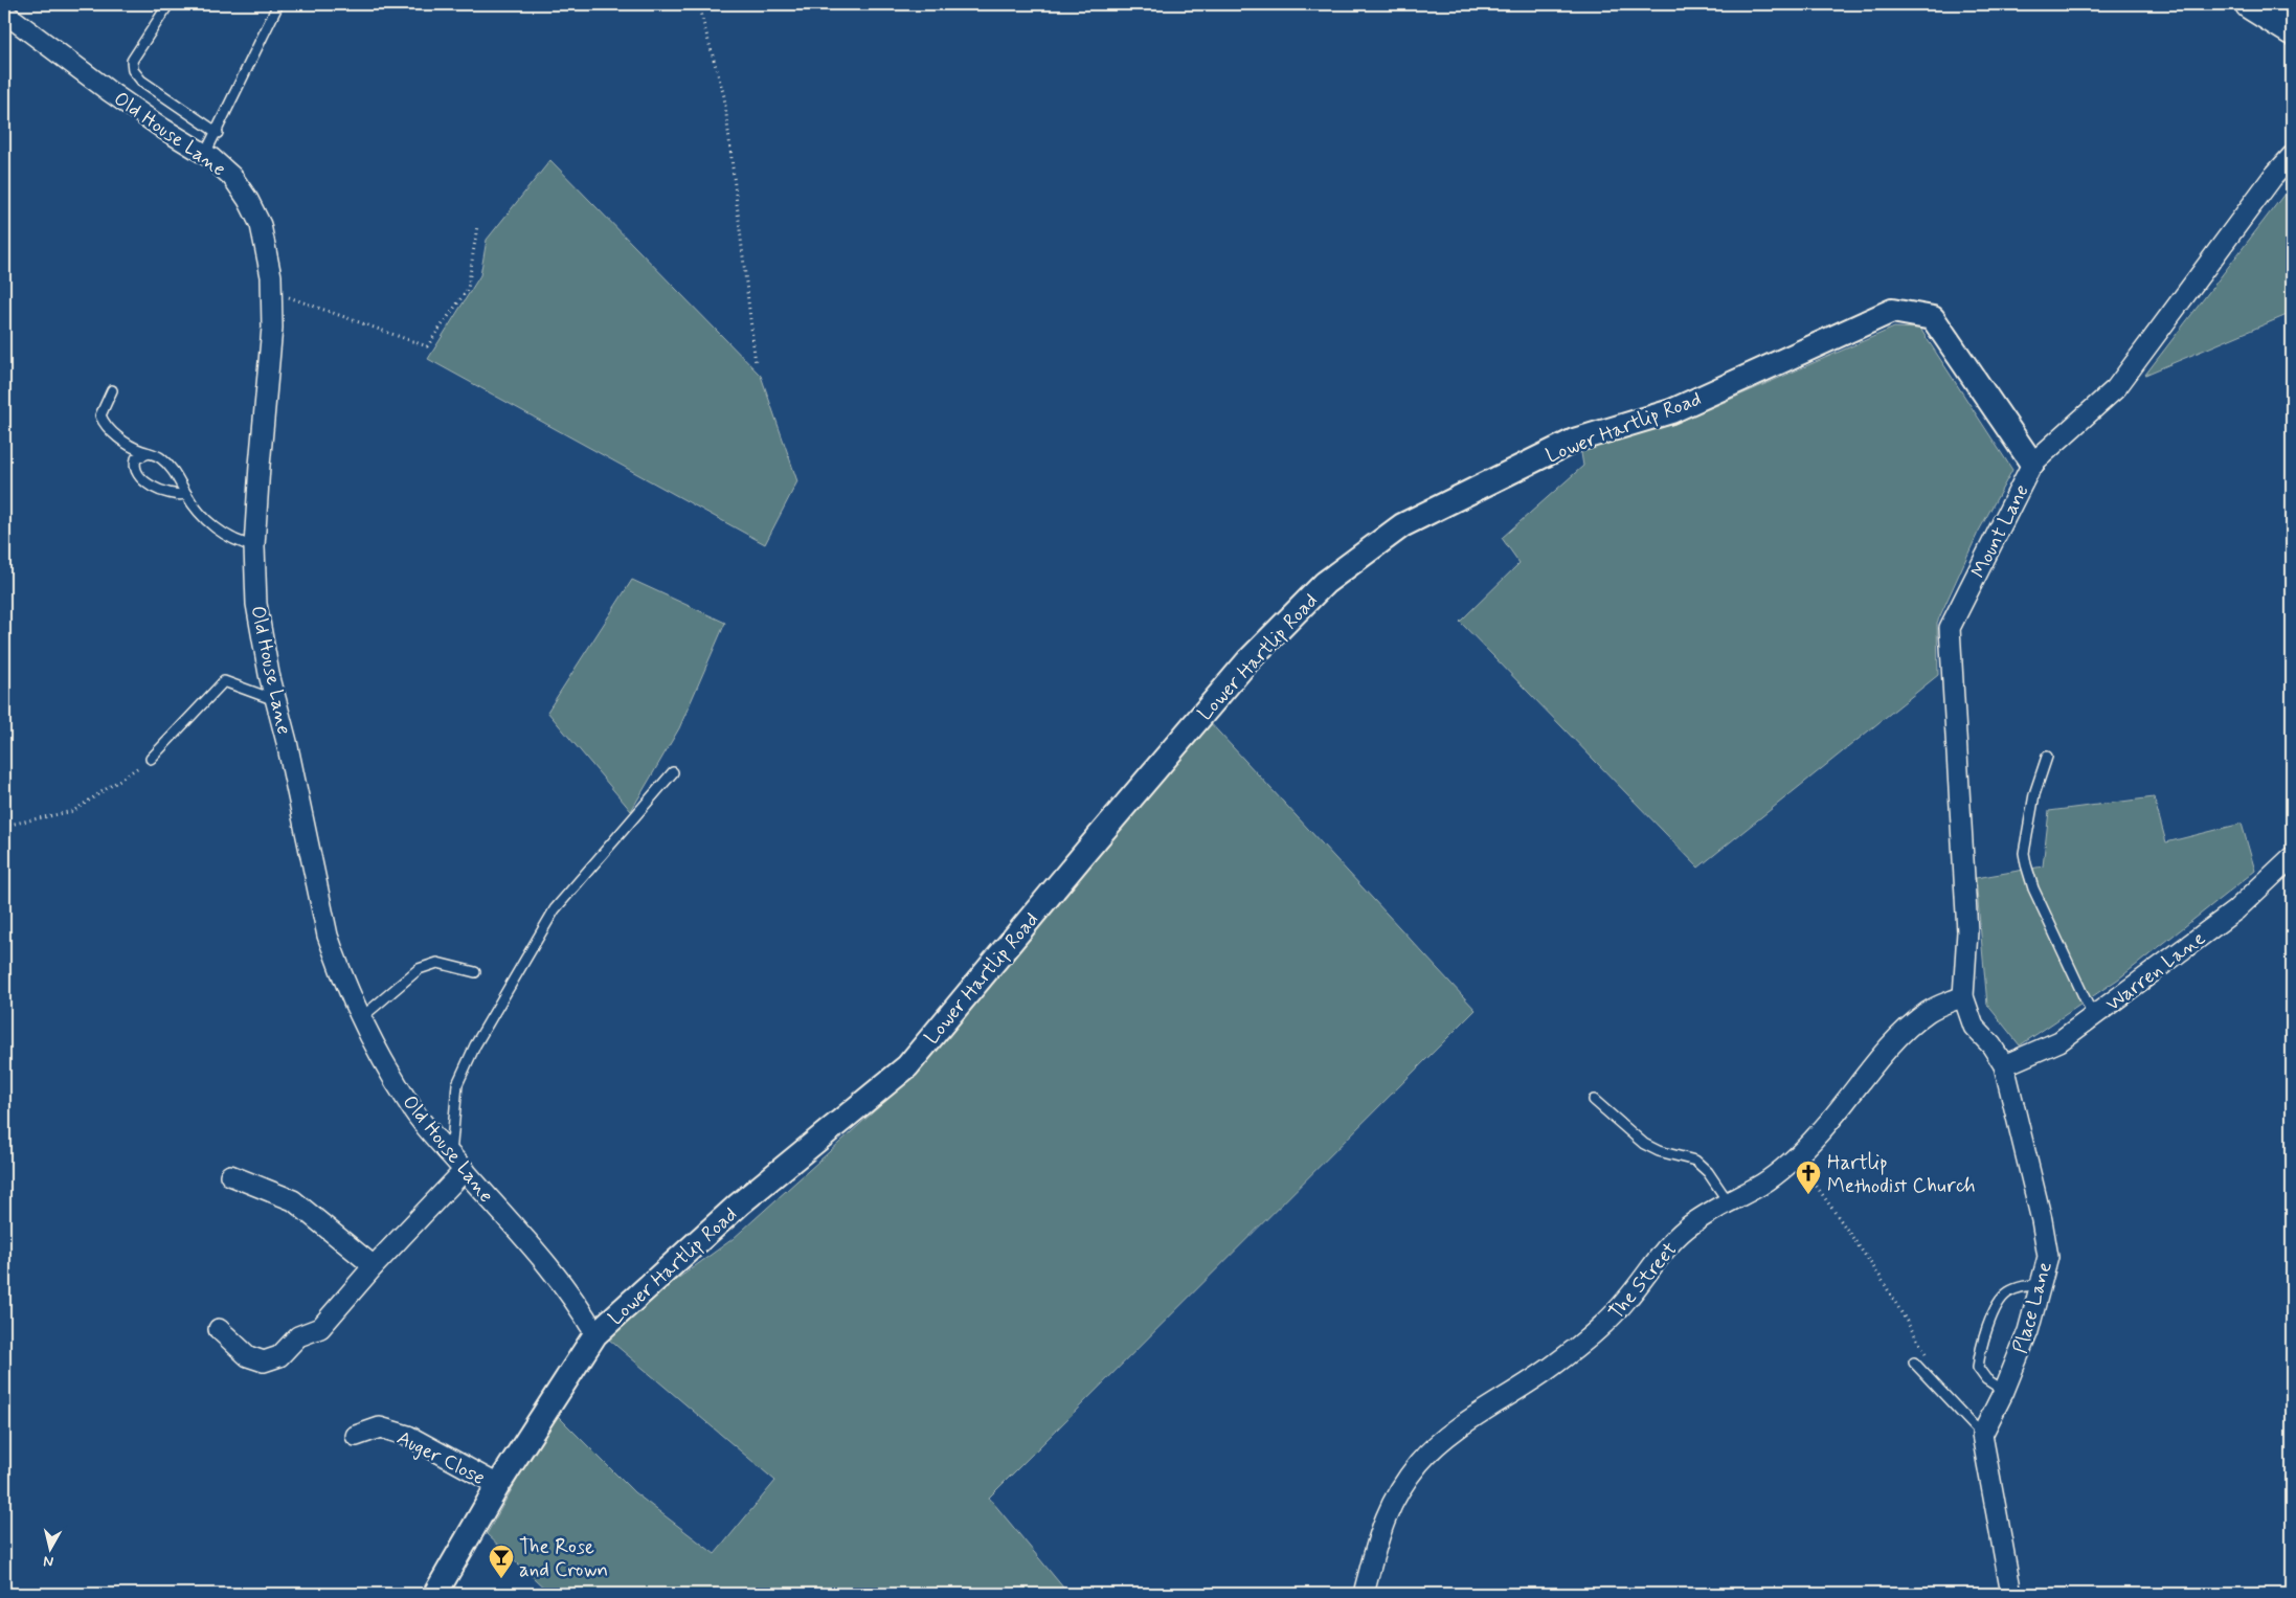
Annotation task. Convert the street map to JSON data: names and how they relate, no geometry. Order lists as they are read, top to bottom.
{
  "streets": {
    "street": [
      "Old House Lane",
      "Lower Hartlip Road",
      "Mount Lane",
      "Warren Lane",
      "The Street",
      "Place Lane",
      "Auger Close"
    ]
  },
  "crossings": [
    ["Old House Lane", "Lower Hartlip Road"],
    ["Lower Hartlip Road", "Mount Lane"],
    ["Lower Hartlip Road", "Auger Close"],
    ["Mount Lane", "The Street"],
    ["Mount Lane", "Place Lane"],
    ["Warren Lane", "Place Lane"],
    ["The Street", "Place Lane"]
  ],
  "places": {
    "church": ["Hartlip Methodist Church"],
    "bar": ["The Rose and Crown"]
  },
  "north": "bottom"
}
